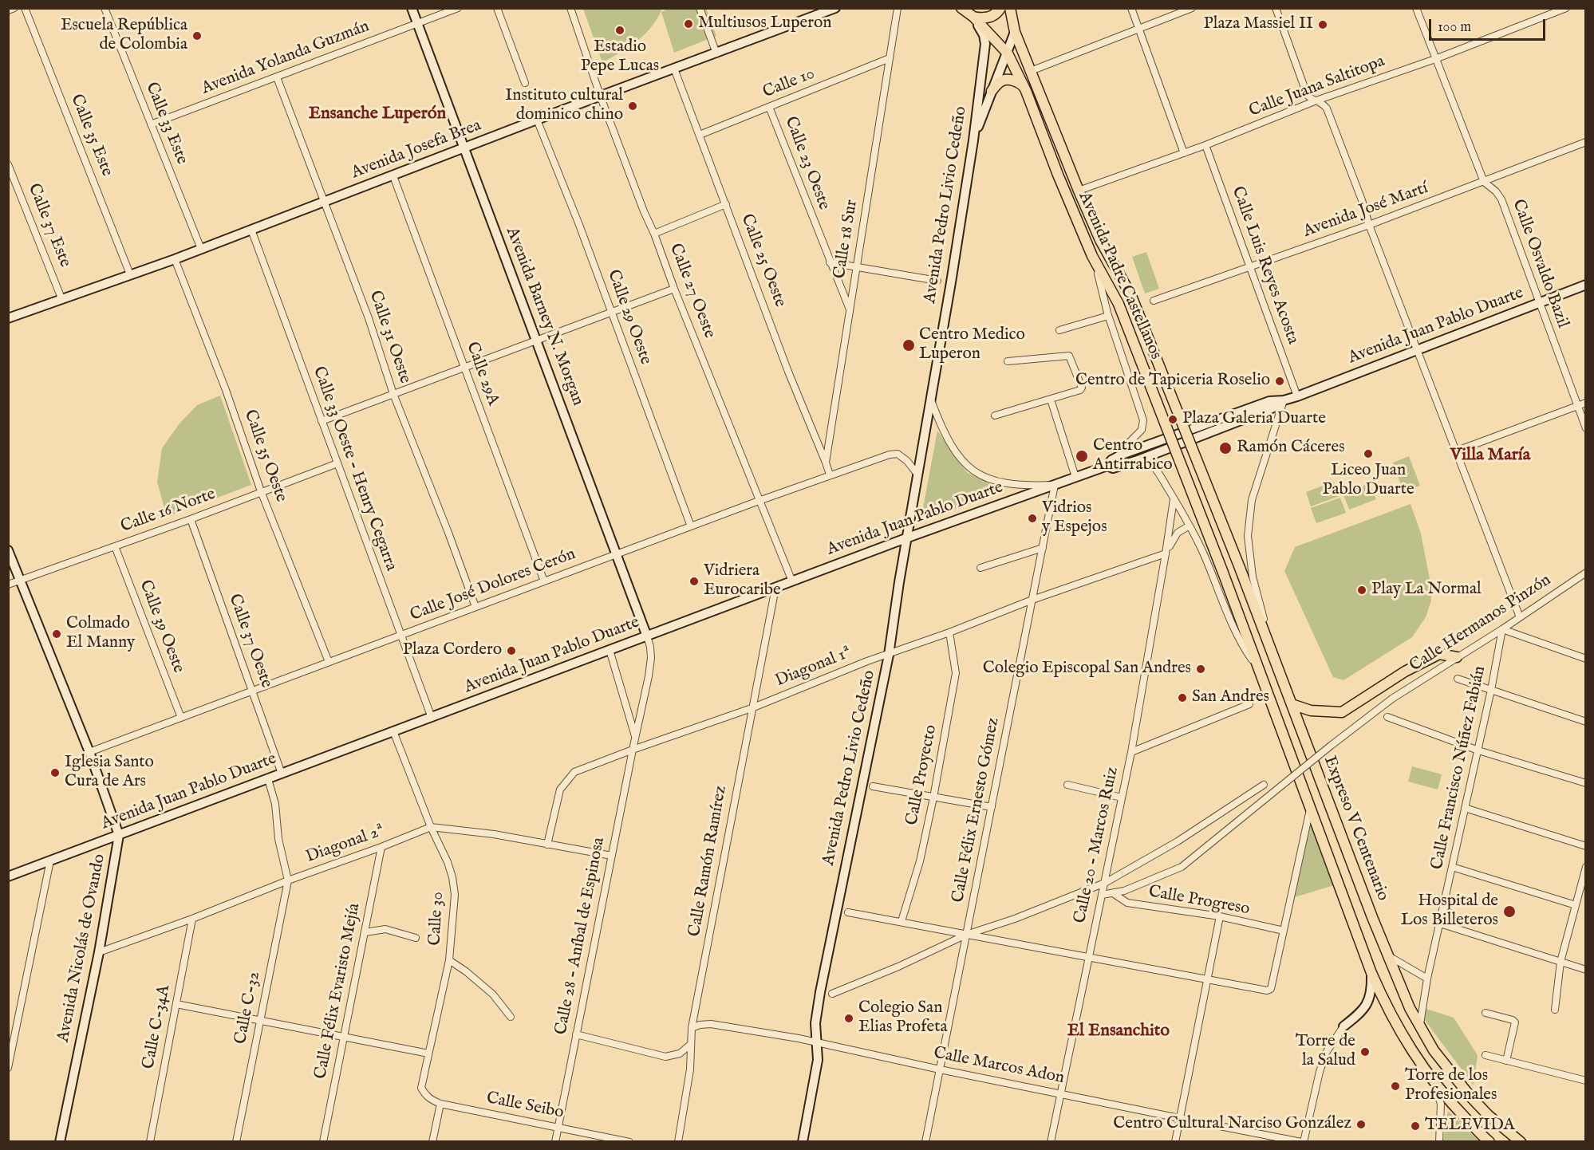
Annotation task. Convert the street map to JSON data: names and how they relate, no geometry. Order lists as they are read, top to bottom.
{
  "streets": {
    "main road": [
      "Avenida Josefa Brea",
      "Avenida Pedro Livio Cedeño",
      "Avenida Padre Castellanos",
      "Avenida Barney N. Morgan",
      "Avenida Juan Pablo Duarte",
      "Expreso V Centenario",
      "Avenida Nicolás de Ovando"
    ],
    "street": [
      "Avenida Yolanda Guzmán",
      "Calle 10",
      "Calle Juana Saltitopa",
      "Calle 33 Este",
      "Calle 35 Este",
      "Calle 23 Oeste",
      "Avenida José Martí",
      "Calle 37 Este",
      "Calle 18 Sur",
      "Calle 25 Oeste",
      "Calle Osvaldo Bazil",
      "Calle Luis Reyes Acosta",
      "Calle 27 Oeste",
      "Calle 29 Oeste",
      "Calle 31 Oeste",
      "Calle 29A",
      "Calle 35 Oeste",
      "Calle 33 Oeste - Henry Cegarra",
      "Calle 16 Norte",
      "Calle José Dolores Cerón",
      "Calle Hermanos Pinzón",
      "Calle 39 Oeste",
      "Calle 37 Oeste",
      "Diagonal 1ª",
      "Calle Francisco Núñez Fabián",
      "Calle Proyecto",
      "Calle Félix Ernesto Gómez",
      "Diagonal 2ª",
      "Calle 20 - Marcos Ruiz",
      "Calle Ramón Ramírez",
      "Calle Progreso",
      "Calle 30",
      "Calle 28 - Aníbal de Espinosa",
      "Calle Félix Evaristo Mejía",
      "Calle C-32",
      "Calle C-34A",
      "Calle Marcos Adon",
      "Calle Seibo"
    ]
  },
  "crossings": [
    ["Avenida Yolanda Guzmán", "Calle 33 Este"],
    ["Avenida Yolanda Guzmán", "Avenida Barney N. Morgan"],
    ["Avenida Yolanda Guzmán", "Calle 31 Oeste"],
    ["Calle 10", "Calle 23 Oeste"],
    ["Calle 10", "Calle 18 Sur"],
    ["Calle 10", "Calle 25 Oeste"],
    ["Calle Juana Saltitopa", "Calle Osvaldo Bazil"],
    ["Calle Juana Saltitopa", "Calle Luis Reyes Acosta"],
    ["Calle Juana Saltitopa", "Avenida Padre Castellanos"],
    ["Calle 33 Este", "Avenida Josefa Brea"],
    ["Calle 35 Este", "Avenida Josefa Brea"],
    ["Avenida Josefa Brea", "Calle 37 Este"],
    ["Avenida Josefa Brea", "Calle 25 Oeste"],
    ["Avenida Josefa Brea", "Calle 27 Oeste"],
    ["Avenida Josefa Brea", "Avenida Barney N. Morgan"],
    ["Avenida Josefa Brea", "Calle 29 Oeste"],
    ["Avenida Josefa Brea", "Calle 31 Oeste"],
    ["Avenida Josefa Brea", "Calle 29A"],
    ["Avenida Josefa Brea", "Calle 35 Oeste"],
    ["Avenida Josefa Brea", "Calle 33 Oeste - Henry Cegarra"],
    ["Calle 23 Oeste", "Calle 18 Sur"],
    ["Avenida Pedro Livio Cedeño", "Avenida Padre Castellanos"],
    ["Avenida Pedro Livio Cedeño", "Avenida Juan Pablo Duarte"],
    ["Avenida Pedro Livio Cedeño", "Calle José Dolores Cerón"],
    ["Avenida Pedro Livio Cedeño", "Diagonal 1ª"],
    ["Avenida Pedro Livio Cedeño", "Calle Marcos Adon"],
    ["Avenida José Martí", "Calle Osvaldo Bazil"],
    ["Avenida José Martí", "Calle Luis Reyes Acosta"],
    ["Calle 18 Sur", "Calle 25 Oeste"],
    ["Calle 18 Sur", "Calle José Dolores Cerón"],
    ["Calle Osvaldo Bazil", "Avenida Juan Pablo Duarte"],
    ["Calle Luis Reyes Acosta", "Avenida Juan Pablo Duarte"],
    ["Avenida Padre Castellanos", "Expreso V Centenario"],
    ["Calle 27 Oeste", "Avenida Juan Pablo Duarte"],
    ["Calle 27 Oeste", "Calle José Dolores Cerón"],
    ["Avenida Barney N. Morgan", "Avenida Juan Pablo Duarte"],
    ["Avenida Barney N. Morgan", "Calle José Dolores Cerón"],
    ["Avenida Barney N. Morgan", "Calle 28 - Aníbal de Espinosa"],
    ["Calle 29 Oeste", "Calle José Dolores Cerón"],
    ["Avenida Juan Pablo Duarte", "Calle 33 Oeste - Henry Cegarra"],
    ["Avenida Juan Pablo Duarte", "Calle 37 Oeste"],
    ["Avenida Juan Pablo Duarte", "Calle Félix Ernesto Gómez"],
    ["Avenida Juan Pablo Duarte", "Expreso V Centenario"],
    ["Avenida Juan Pablo Duarte", "Calle Ramón Ramírez"],
    ["Avenida Juan Pablo Duarte", "Calle 30"],
    ["Avenida Juan Pablo Duarte", "Calle 28 - Aníbal de Espinosa"],
    ["Avenida Juan Pablo Duarte", "Avenida Nicolás de Ovando"],
    ["Calle 31 Oeste", "Calle José Dolores Cerón"],
    ["Calle 29A", "Calle José Dolores Cerón"],
    ["Calle 35 Oeste", "Calle 16 Norte"],
    ["Calle 35 Oeste", "Calle José Dolores Cerón"],
    ["Calle 33 Oeste - Henry Cegarra", "Calle 16 Norte"],
    ["Calle 33 Oeste - Henry Cegarra", "Calle José Dolores Cerón"],
    ["Calle 16 Norte", "Calle 39 Oeste"],
    ["Calle 16 Norte", "Calle 37 Oeste"],
    ["Calle 16 Norte", "Avenida Nicolás de Ovando"],
    ["Calle José Dolores Cerón", "Calle 39 Oeste"],
    ["Calle José Dolores Cerón", "Calle 37 Oeste"],
    ["Calle José Dolores Cerón", "Avenida Nicolás de Ovando"],
    ["Calle Hermanos Pinzón", "Calle Francisco Núñez Fabián"],
    ["Calle Hermanos Pinzón", "Calle Progreso"],
    ["Diagonal 1ª", "Calle Proyecto"],
    ["Diagonal 1ª", "Calle Félix Ernesto Gómez"],
    ["Diagonal 1ª", "Diagonal 2ª"],
    ["Diagonal 1ª", "Calle 20 - Marcos Ruiz"],
    ["Diagonal 1ª", "Calle Ramón Ramírez"],
    ["Diagonal 1ª", "Calle 28 - Aníbal de Espinosa"],
    ["Calle Francisco Núñez Fabián", "Expreso V Centenario"],
    ["Calle Félix Ernesto Gómez", "Calle Marcos Adon"],
    ["Expreso V Centenario", "Calle 20 - Marcos Ruiz"],
    ["Diagonal 2ª", "Calle 30"],
    ["Diagonal 2ª", "Calle 28 - Aníbal de Espinosa"],
    ["Diagonal 2ª", "Avenida Nicolás de Ovando"],
    ["Diagonal 2ª", "Calle Félix Evaristo Mejía"],
    ["Diagonal 2ª", "Calle C-32"],
    ["Diagonal 2ª", "Calle C-34A"],
    ["Calle 20 - Marcos Ruiz", "Calle Marcos Adon"],
    ["Calle Ramón Ramírez", "Calle Marcos Adon"],
    ["Calle 30", "Calle Seibo"],
    ["Calle 28 - Aníbal de Espinosa", "Calle Seibo"]
  ],
  "districts": ["Ensanche Luperón", "Villa María", "El Ensanchito"],
  "places": [
    "Multiusos Luperon",
    "Plaza Massiel II",
    "Estadio Pepe Lucas",
    "Escuela República de Colombia",
    "Instituto cultural dominico chino",
    "Centro Medico Luperon",
    "Centro de Tapiceria Roselio",
    "Plaza Galeria Duarte",
    "Ramón Cáceres",
    "Liceo Juan Pablo Duarte",
    "Centro Antirrabico",
    "Vidrios y Espejos",
    "Vidriera Eurocaribe",
    "Play La Normal",
    "Colmado El Manny",
    "Plaza Cordero",
    "Colegio Episcopal San Andres",
    "San Andres",
    "Iglesia Santo Cura de Ars",
    "Hospital de Los Billeteros",
    "Colegio San Elias Profeta",
    "Torre de la Salud",
    "Torre de los Profesionales",
    "Centro Cultural Narciso González",
    "TELEVIDA"
  ],
  "scale_bar": "100 m"
}
